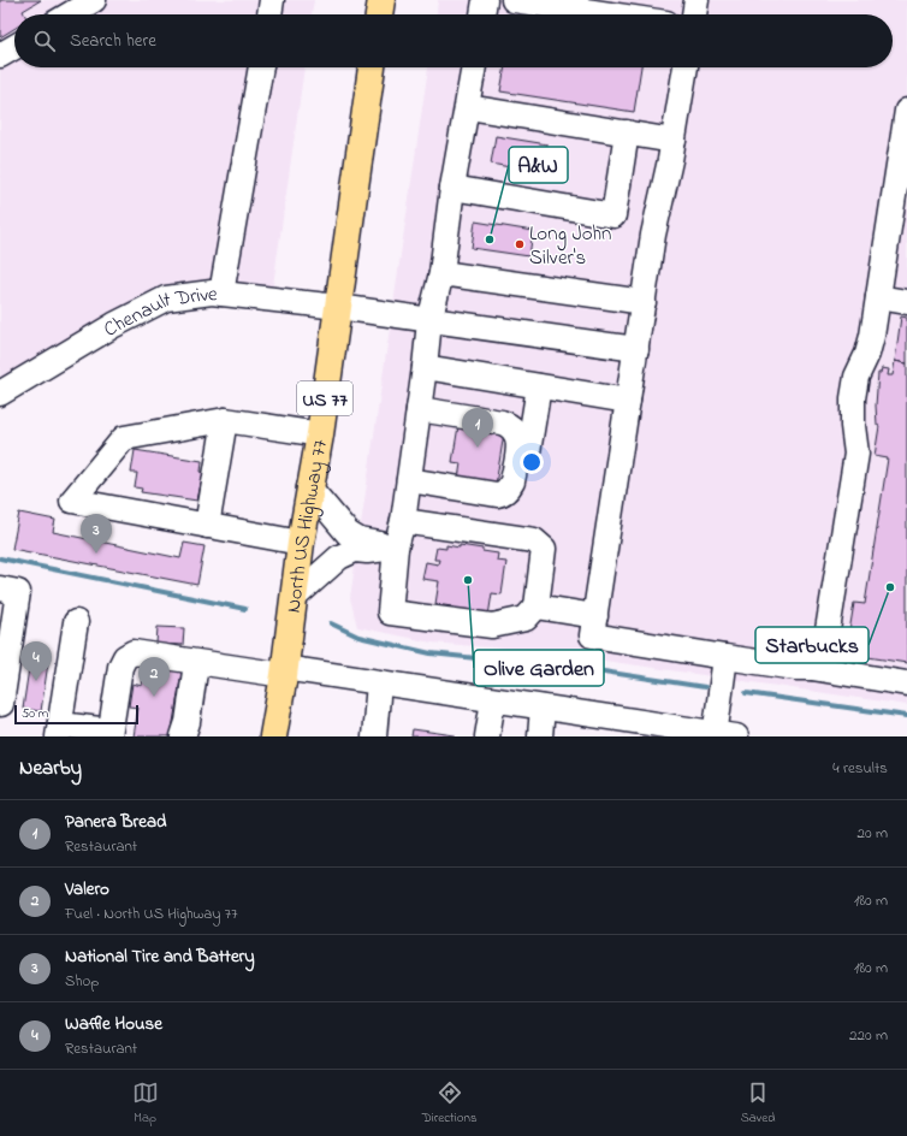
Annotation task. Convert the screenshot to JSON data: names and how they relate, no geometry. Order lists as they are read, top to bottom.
{
  "streets": {
    "main road": ["US 77", "North US Highway 77"],
    "street": ["Chenault Drive"]
  },
  "crossings": [
    ["Chenault Drive", "North US Highway 77"]
  ],
  "places": [
    "A&W",
    "Long John Silver's",
    "Olive Garden",
    "Starbucks"
  ],
  "scale_bar": "50 m",
  "page": {
    "search": "Search here",
    "pins": [
      "1",
      "3",
      "4",
      "2"
    ],
    "scale": "50 m",
    "heading": ["Nearby", "4 results"],
    "list": [
      {
        "mark": "1",
        "name": "Panera Bread",
        "note": "Restaurant",
        "value": "20 m"
      },
      {
        "mark": "2",
        "name": "Valero",
        "note": "Fuel · North US Highway 77",
        "value": "180 m"
      },
      {
        "mark": "3",
        "name": "National Tire and Battery",
        "note": "Shop",
        "value": "180 m"
      },
      {
        "mark": "4",
        "name": "Waffle House",
        "note": "Restaurant",
        "value": "220 m"
      }
    ],
    "nav": ["Map", "Directions", "Saved"]
  }
}
